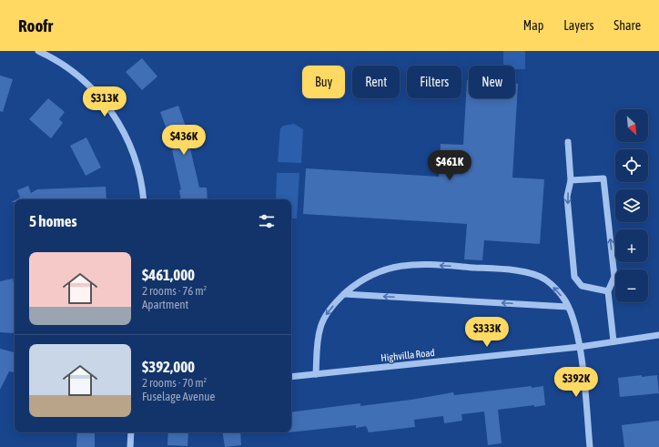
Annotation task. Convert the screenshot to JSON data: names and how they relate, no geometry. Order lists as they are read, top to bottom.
{
  "streets": {
    "street": ["Highvilla Road"]
  },
  "north": "bottom right",
  "page": {
    "header": "Roofr",
    "nav": ["Map", "Layers", "Share"],
    "chip": [
      "Buy",
      "Rent",
      "Filters",
      "New"
    ],
    "price": [
      "$313K",
      "$436K",
      "$461K",
      "$333K",
      "$392K"
    ],
    "map_buttons": ["+", "−"],
    "heading": "5 homes",
    "list": [
      {
        "name": "$461,000",
        "note": "2 rooms · 76 m² · Apartment"
      },
      {
        "name": "$392,000",
        "note": "2 rooms · 70 m² · Fuselage Avenue"
      }
    ]
  }
}
